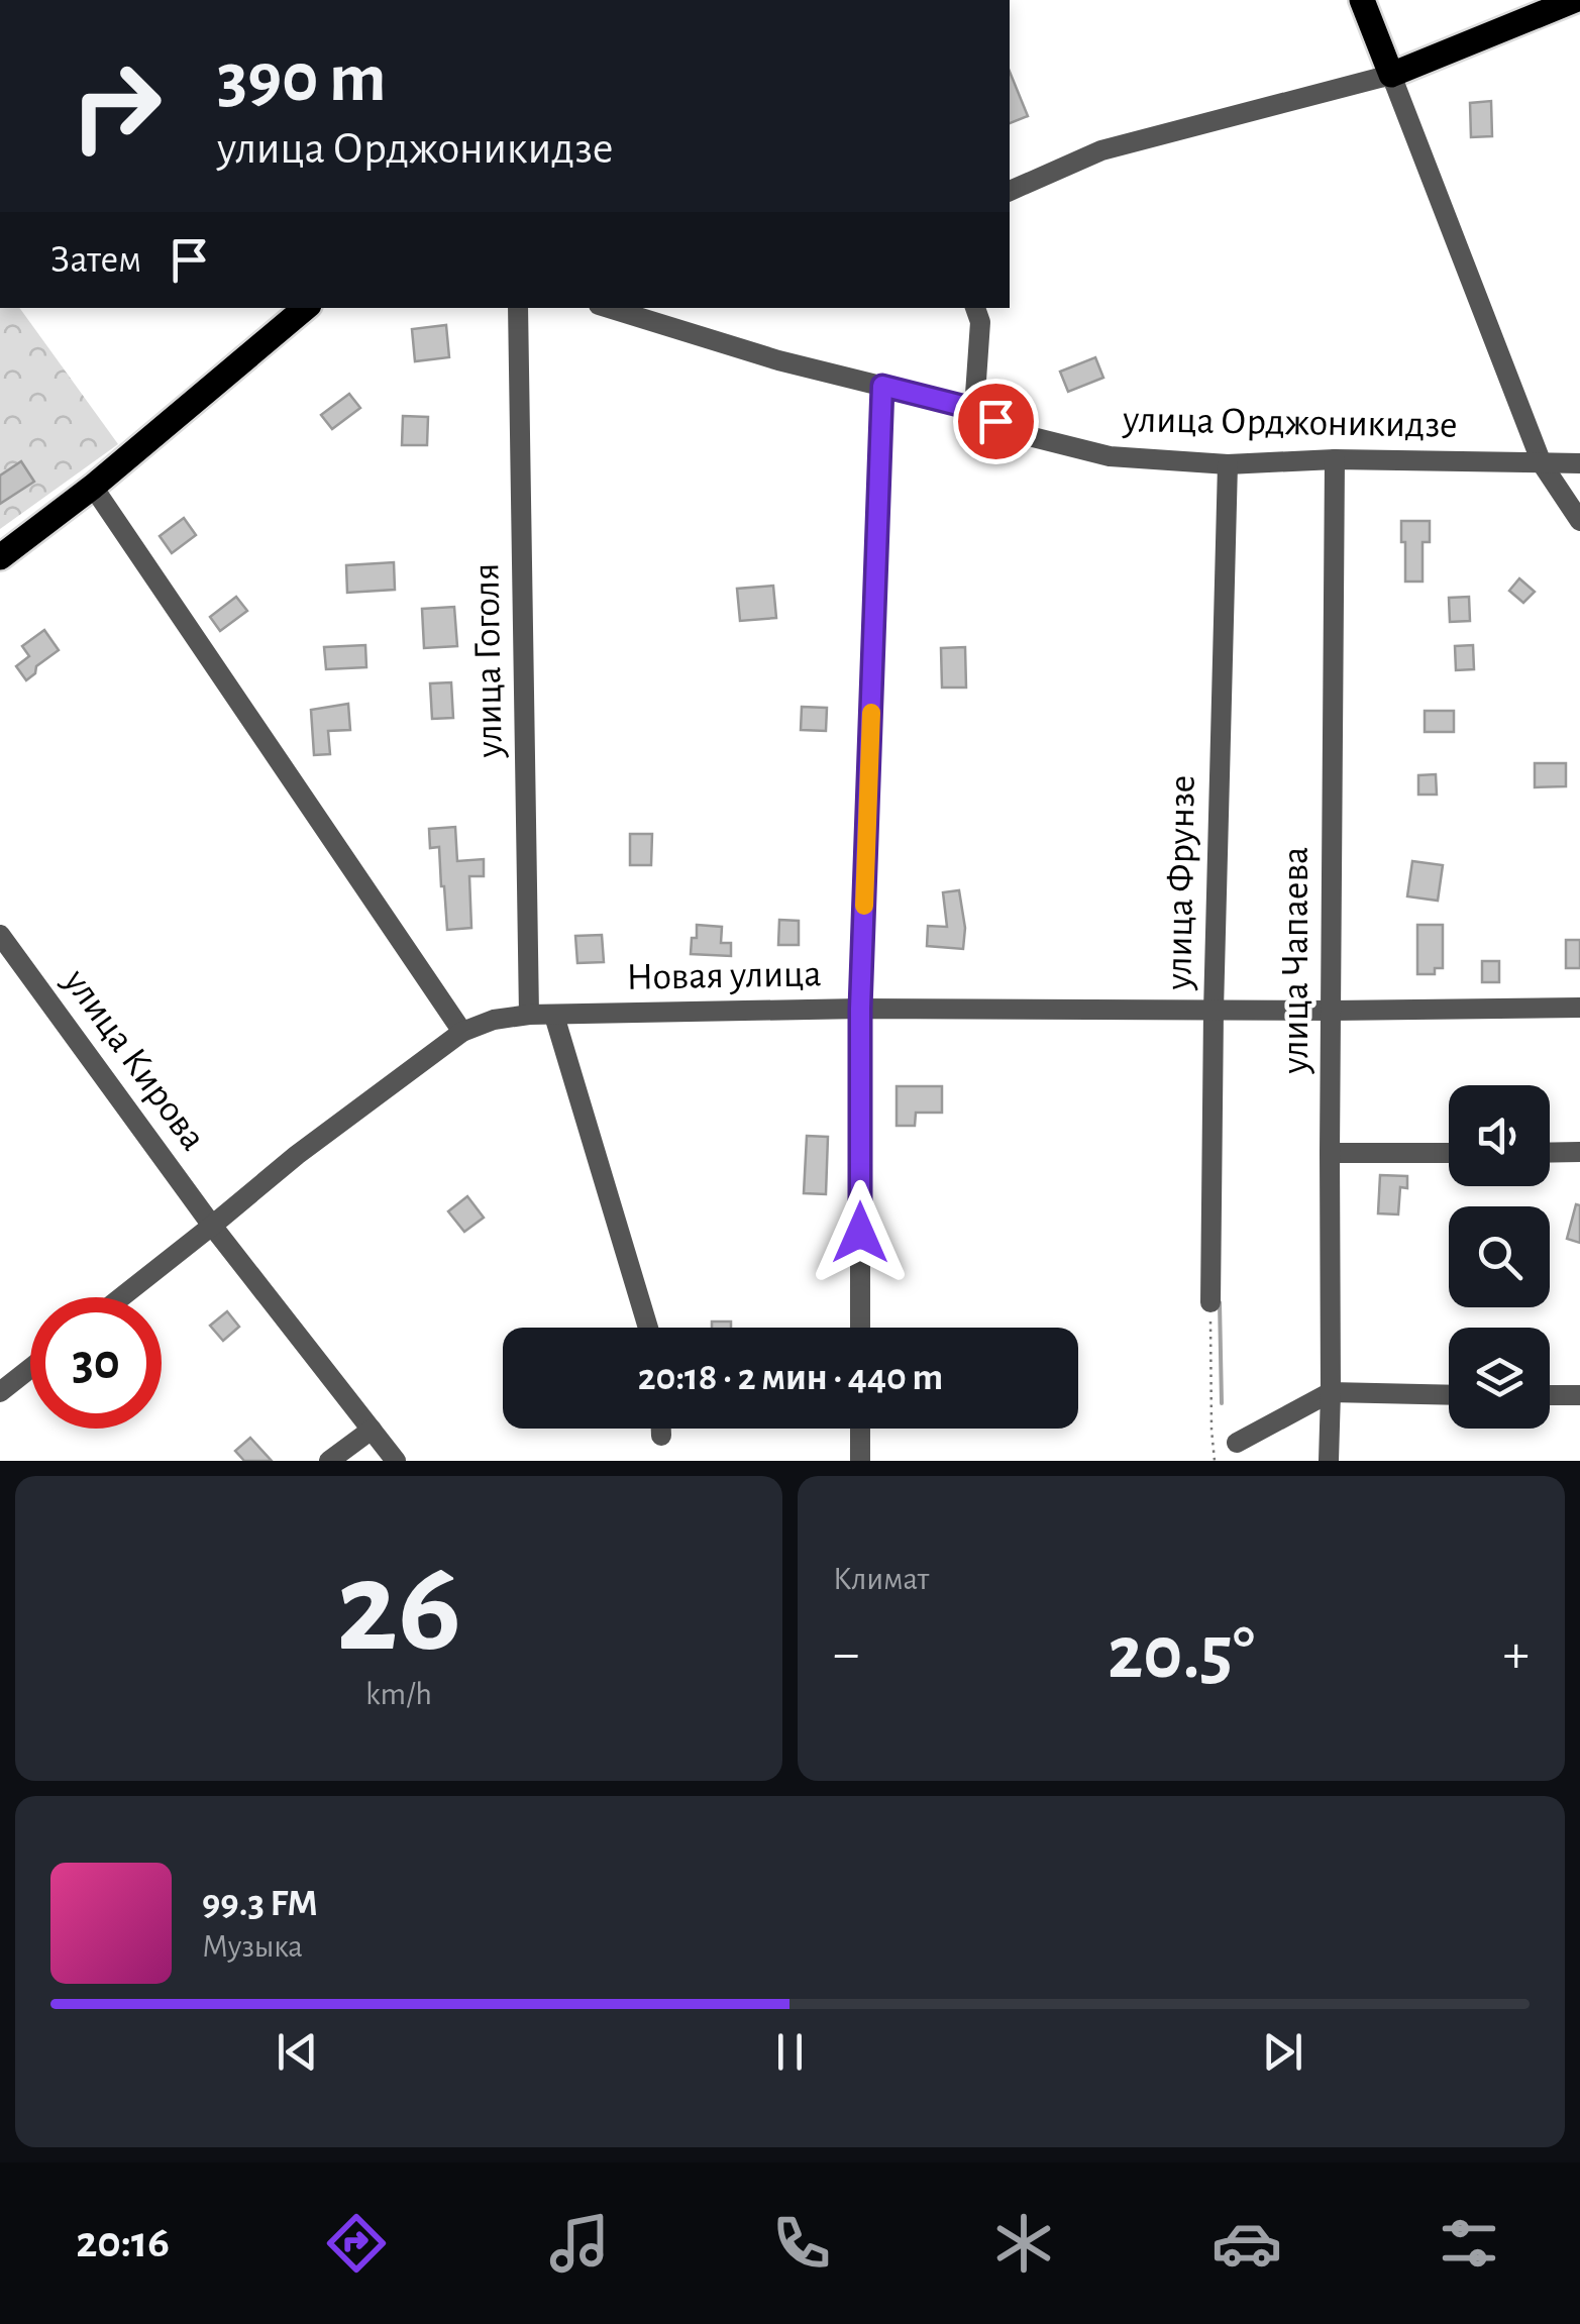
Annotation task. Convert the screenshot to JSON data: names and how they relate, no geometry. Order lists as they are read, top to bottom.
{
  "streets": {
    "street": [
      "улица Орджоникидзе",
      "улица Гоголя",
      "улица Фрунзе",
      "улица Чапаева",
      "Новая улица",
      "улица Кирова"
    ]
  },
  "crossings": [
    ["улица Орджоникидзе", "улица Фрунзе"],
    ["улица Орджоникидзе", "улица Чапаева"],
    ["улица Гоголя", "Новая улица"],
    ["улица Фрунзе", "Новая улица"],
    ["улица Чапаева", "Новая улица"],
    ["Новая улица", "улица Кирова"]
  ],
  "page": {
    "turn": ["390 m", "улица Орджоникидзе"],
    "then": "Затем",
    "limit": "30",
    "trip": "20:18 · 2 мин · 440 m",
    "tile": [
      ["26", "km/h"],
      "Климат"
    ],
    "heat": ["−", "20.5°", "+"],
    "song": ["99.3 FM", "Музыка"],
    "tabs": "20:16"
  }
}
